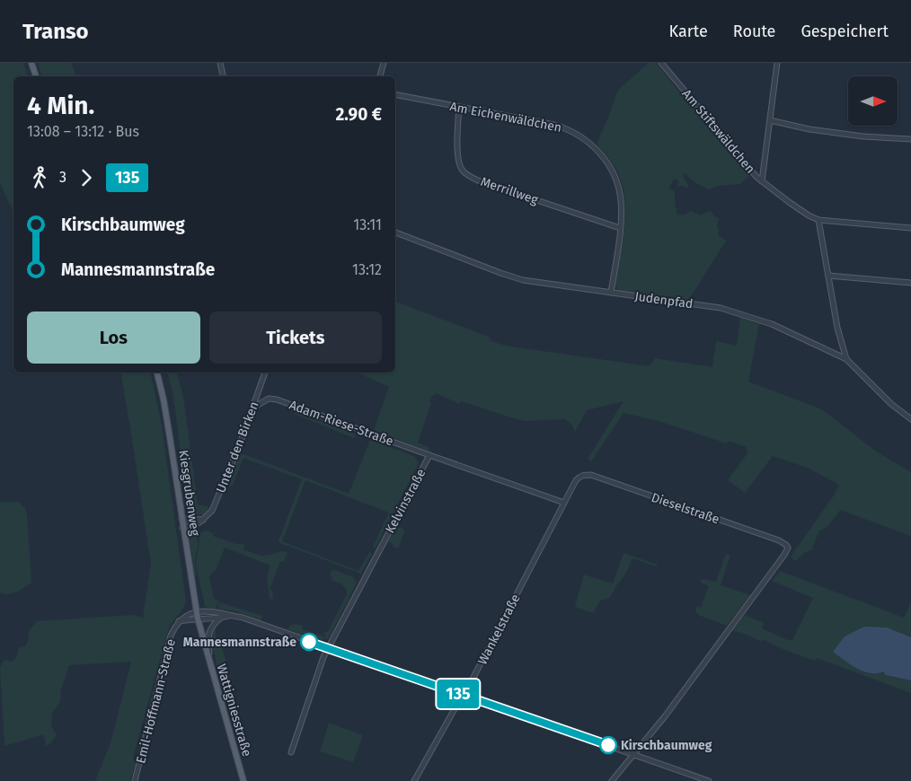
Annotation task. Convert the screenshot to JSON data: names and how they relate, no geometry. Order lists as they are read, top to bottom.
{
  "streets": {
    "main road": ["Kiesgrubenweg", "Wattigniesstraße"],
    "street": [
      "Am Eichenwäldchen",
      "Am Stiftswäldchen",
      "Merrillweg",
      "Judenpfad",
      "Adam-Riese-Straße",
      "Unter den Birken",
      "Kelvinstraße",
      "Dieselstraße",
      "Wankelstraße",
      "Emil-Hoffmann-Straße"
    ]
  },
  "crossings": [
    ["Am Eichenwäldchen", "Merrillweg"],
    ["Am Eichenwäldchen", "Judenpfad"],
    ["Adam-Riese-Straße", "Unter den Birken"],
    ["Adam-Riese-Straße", "Kelvinstraße"],
    ["Kiesgrubenweg", "Wattigniesstraße"],
    ["Kelvinstraße", "Wankelstraße"],
    ["Dieselstraße", "Wankelstraße"]
  ],
  "places": ["Mannesmannstraße", "Kirschbaumweg"],
  "lines": ["bus line 135"],
  "north": "right",
  "page": {
    "header": "Transo",
    "nav": ["Karte", "Route", "Gespeichert"],
    "on_map": "135",
    "heading": ["4 Min.", "13:08 – 13:12 · Bus", "2.90 €"],
    "legs": ["3", "135"],
    "list": [
      {
        "name": "Kirschbaumweg",
        "value": "13:11"
      },
      {
        "name": "Mannesmannstraße",
        "value": "13:12"
      }
    ],
    "buttons": ["Los", "Tickets"]
  }
}
